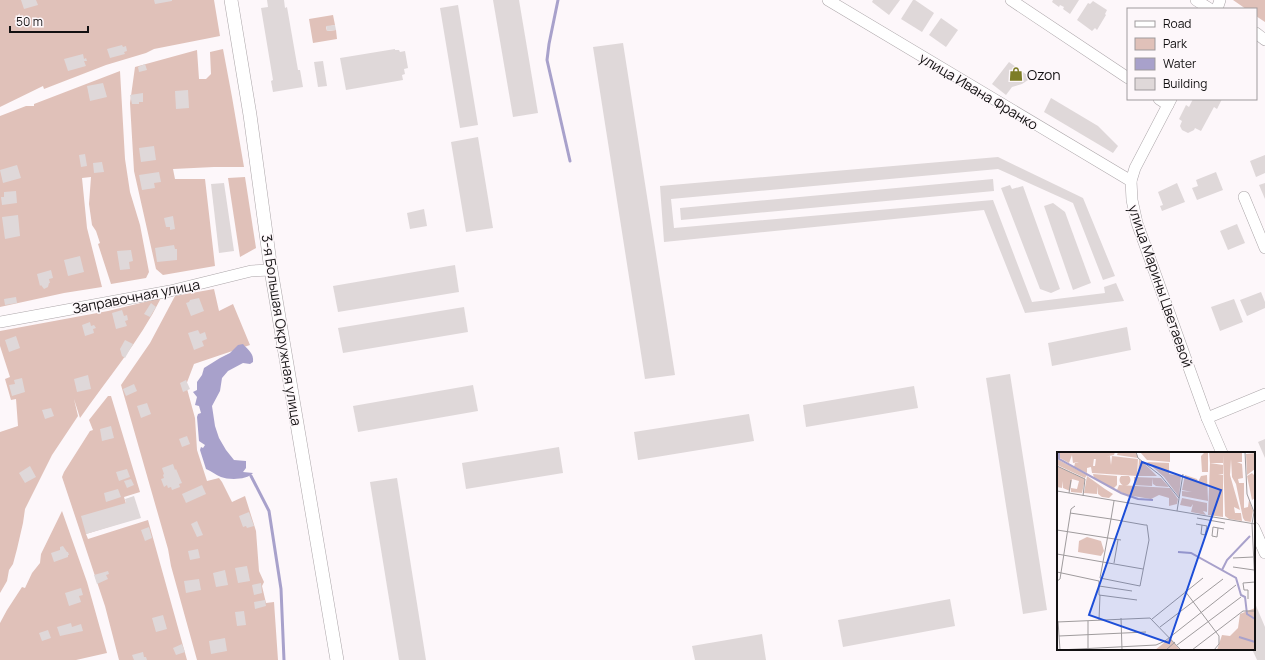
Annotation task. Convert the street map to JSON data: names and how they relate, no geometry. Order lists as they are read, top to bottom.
{
  "streets": {
    "street": [
      "улица Ивана Франко",
      "улица Марины Цветаевой",
      "Заправочная улица",
      "3-я Большая Окружная улица"
    ]
  },
  "crossings": [
    ["улица Ивана Франко", "улица Марины Цветаевой"],
    ["Заправочная улица", "3-я Большая Окружная улица"]
  ],
  "places": {
    "shop": ["Ozon"]
  },
  "legend": [
    "Road",
    "Park",
    "Water",
    "Building"
  ],
  "scale_bar": "50 m"
}
